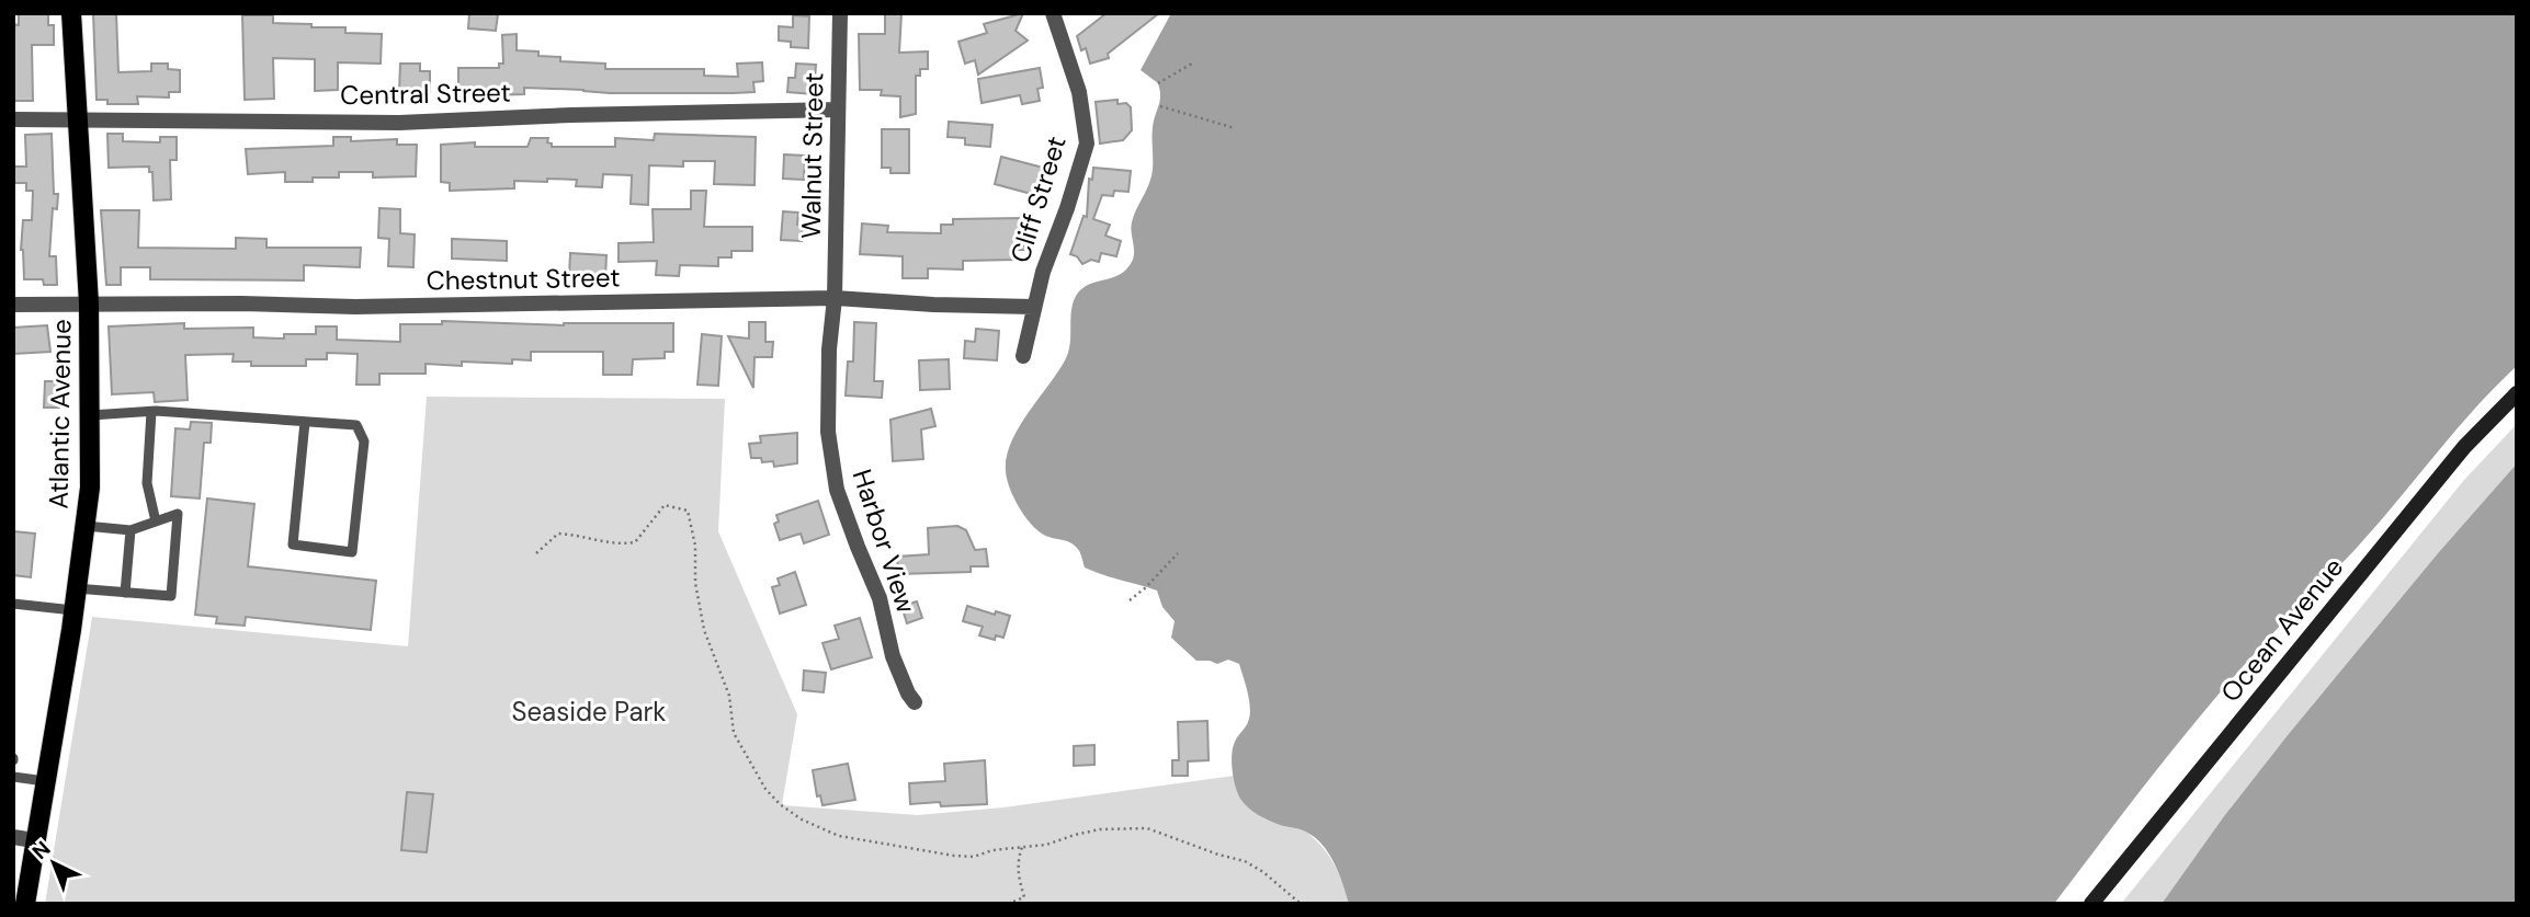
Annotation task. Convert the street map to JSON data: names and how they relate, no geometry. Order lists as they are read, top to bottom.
{
  "streets": {
    "main road": ["Atlantic Avenue", "Ocean Avenue"],
    "street": [
      "Central Street",
      "Walnut Street",
      "Cliff Street",
      "Chestnut Street",
      "Harbor View"
    ]
  },
  "crossings": [
    ["Central Street", "Walnut Street"],
    ["Central Street", "Atlantic Avenue"],
    ["Walnut Street", "Chestnut Street"],
    ["Walnut Street", "Harbor View"],
    ["Cliff Street", "Chestnut Street"],
    ["Chestnut Street", "Atlantic Avenue"],
    ["Chestnut Street", "Harbor View"]
  ],
  "parks": ["Seaside Park"],
  "north": "top left"
}
